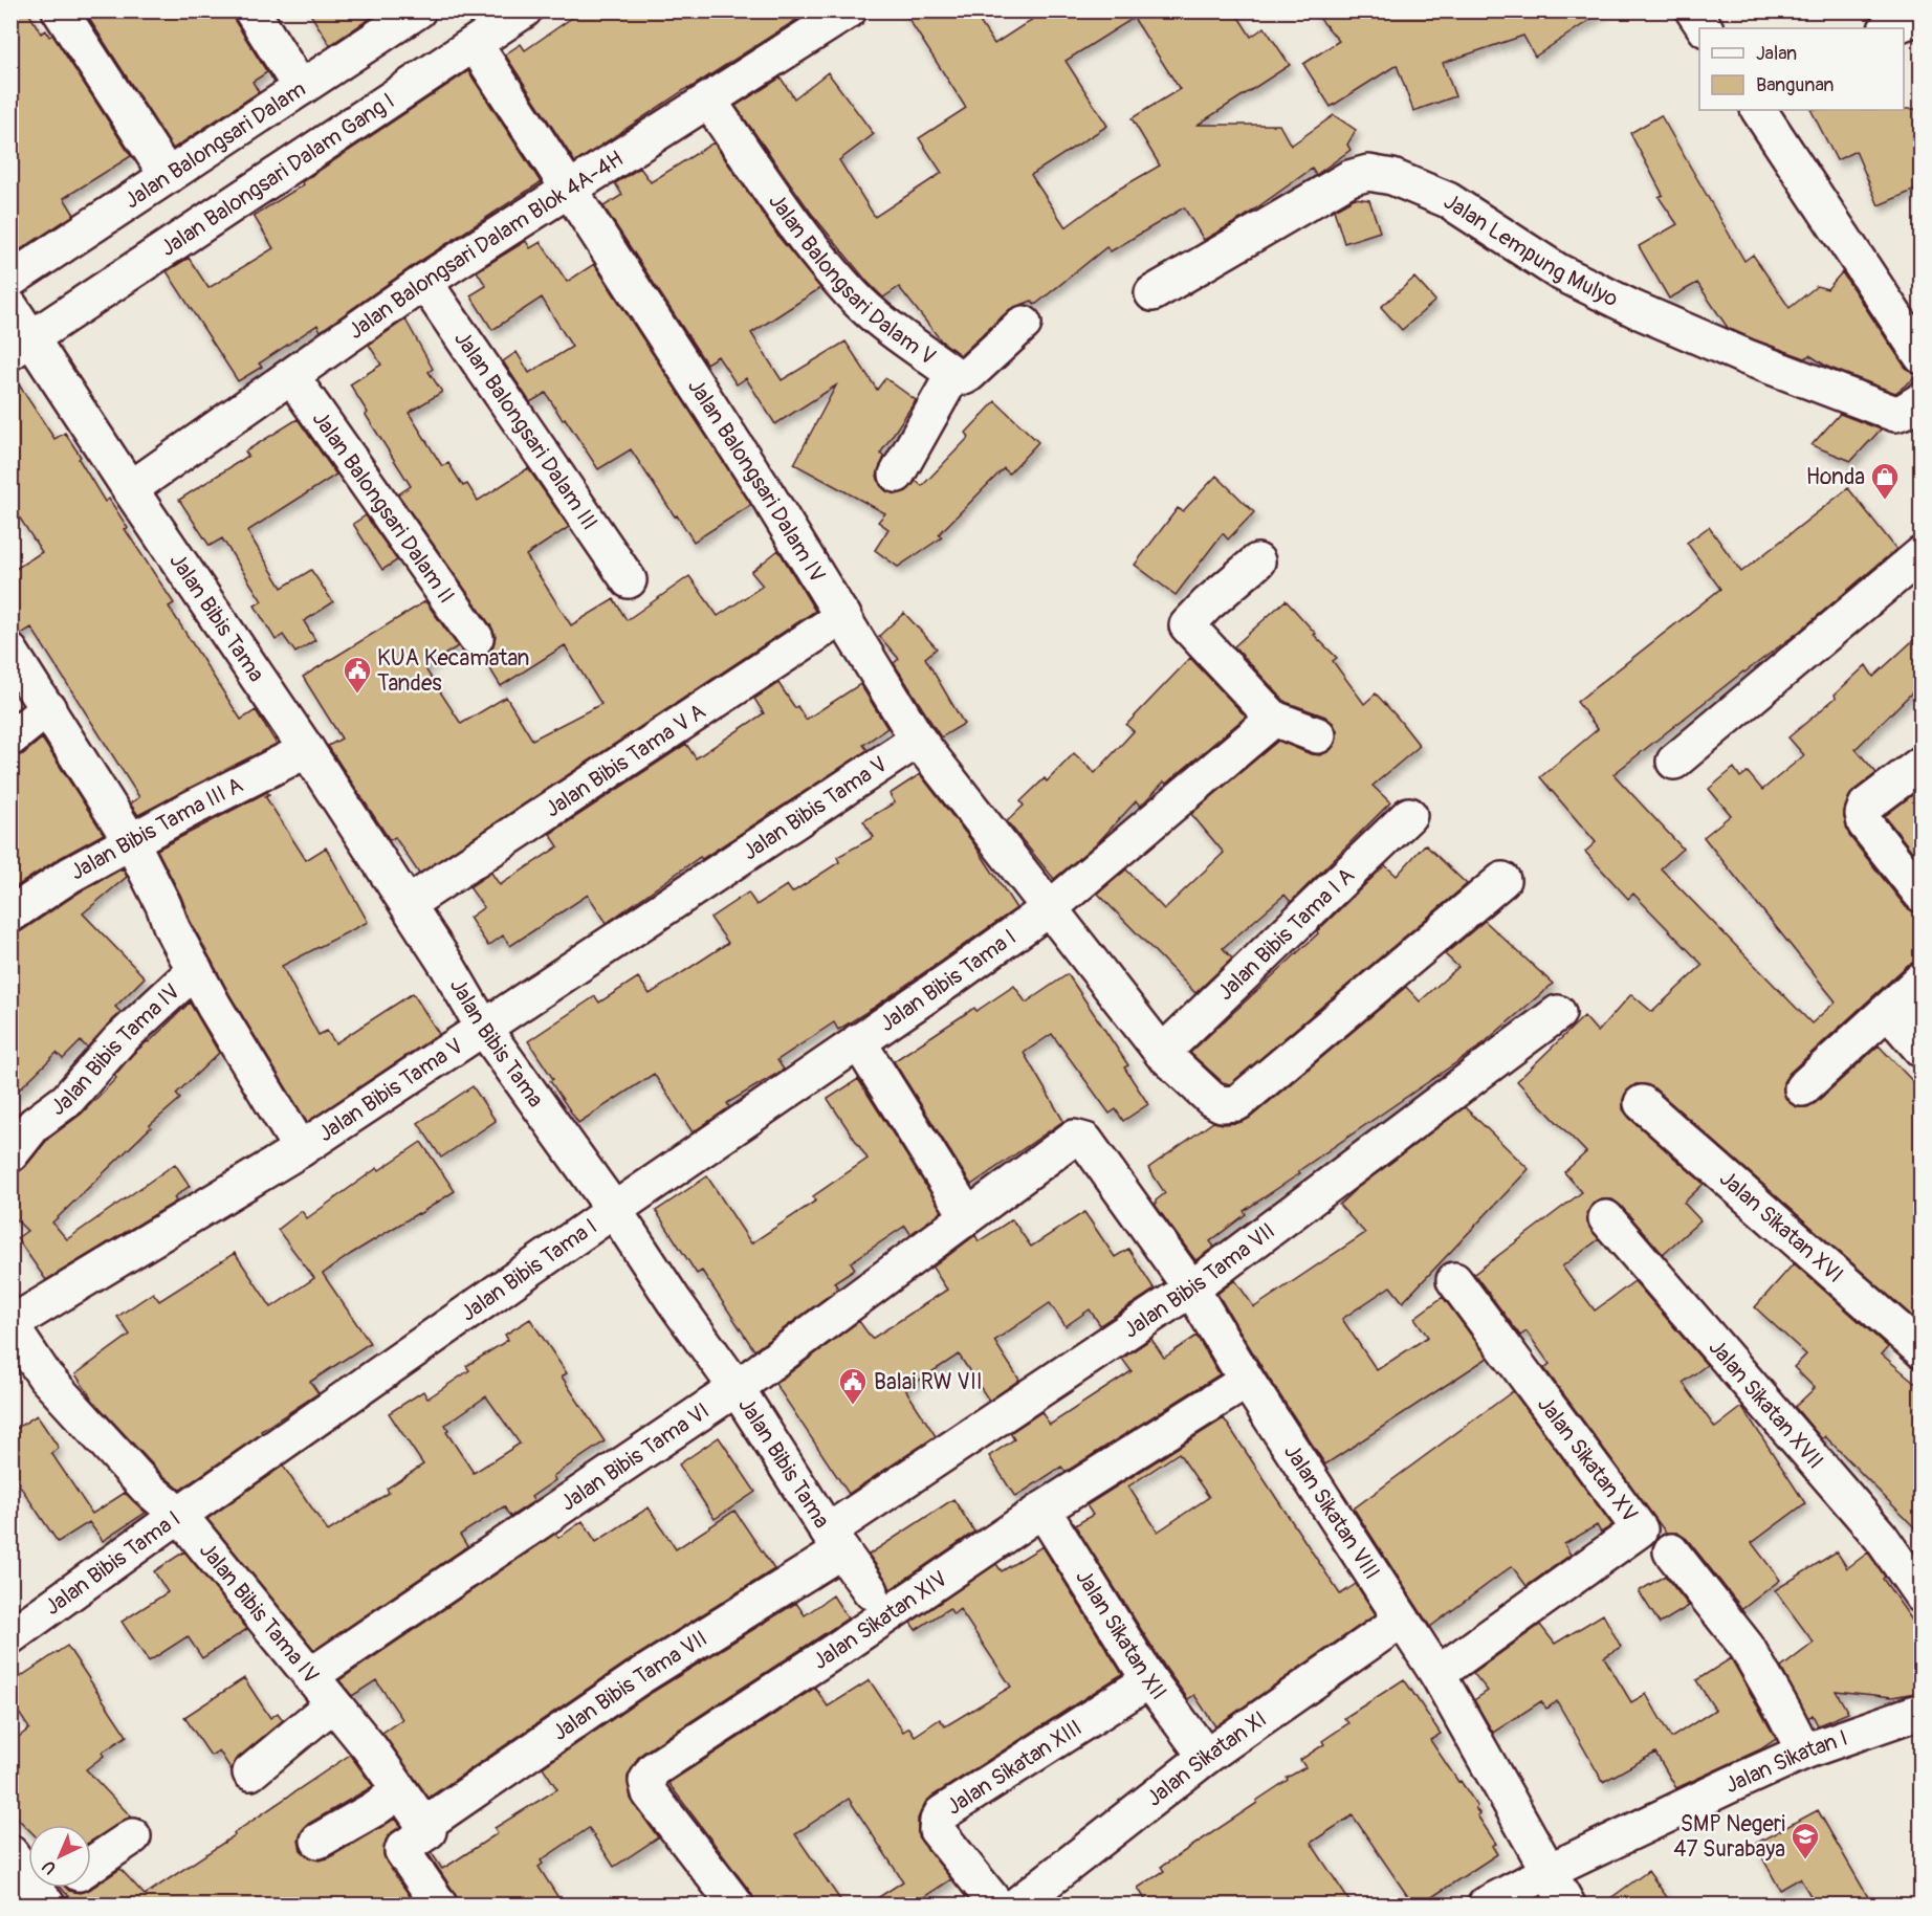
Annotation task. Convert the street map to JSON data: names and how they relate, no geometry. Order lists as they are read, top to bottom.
{
  "streets": {
    "street": [
      "Jalan Balongsari Dalam",
      "Jalan Balongsari Dalam Gang I",
      "Jalan Balongsari Dalam Blok 4A-4H",
      "Jalan Lempung Mulyo",
      "Jalan Balongsari Dalam V",
      "Jalan Balongsari Dalam III",
      "Jalan Balongsari Dalam IV",
      "Jalan Balongsari Dalam II",
      "Jalan Bibis Tama",
      "Jalan Bibis Tama V A",
      "Jalan Bibis Tama V",
      "Jalan Bibis Tama III A",
      "Jalan Bibis Tama I A",
      "Jalan Bibis Tama I",
      "Jalan Bibis Tama IV",
      "Jalan Sikatan XVI",
      "Jalan Bibis Tama VII",
      "Jalan Sikatan XVII",
      "Jalan Bibis Tama VI",
      "Jalan Sikatan XV",
      "Jalan Sikatan VIII",
      "Jalan Sikatan XIV",
      "Jalan Sikatan XII",
      "Jalan Sikatan XI",
      "Jalan Sikatan I",
      "Jalan Sikatan XIII"
    ]
  },
  "crossings": [
    ["Jalan Balongsari Dalam Gang I", "Jalan Balongsari Dalam IV"],
    ["Jalan Balongsari Dalam Gang I", "Jalan Bibis Tama"],
    ["Jalan Balongsari Dalam Blok 4A-4H", "Jalan Balongsari Dalam V"],
    ["Jalan Balongsari Dalam Blok 4A-4H", "Jalan Balongsari Dalam III"],
    ["Jalan Balongsari Dalam Blok 4A-4H", "Jalan Balongsari Dalam IV"],
    ["Jalan Balongsari Dalam Blok 4A-4H", "Jalan Balongsari Dalam II"],
    ["Jalan Balongsari Dalam Blok 4A-4H", "Jalan Bibis Tama"],
    ["Jalan Balongsari Dalam IV", "Jalan Bibis Tama V A"],
    ["Jalan Balongsari Dalam IV", "Jalan Bibis Tama V"],
    ["Jalan Balongsari Dalam IV", "Jalan Bibis Tama I"],
    ["Jalan Bibis Tama", "Jalan Bibis Tama V A"],
    ["Jalan Bibis Tama", "Jalan Bibis Tama V"],
    ["Jalan Bibis Tama", "Jalan Bibis Tama III A"],
    ["Jalan Bibis Tama", "Jalan Bibis Tama I"],
    ["Jalan Bibis Tama", "Jalan Bibis Tama VII"],
    ["Jalan Bibis Tama", "Jalan Bibis Tama VI"],
    ["Jalan Bibis Tama V", "Jalan Bibis Tama IV"],
    ["Jalan Bibis Tama III A", "Jalan Bibis Tama IV"],
    ["Jalan Bibis Tama I", "Jalan Bibis Tama IV"],
    ["Jalan Bibis Tama IV", "Jalan Bibis Tama VII"],
    ["Jalan Bibis Tama IV", "Jalan Bibis Tama VI"],
    ["Jalan Bibis Tama VII", "Jalan Sikatan VIII"],
    ["Jalan Bibis Tama VI", "Jalan Sikatan VIII"],
    ["Jalan Sikatan XV", "Jalan Sikatan VIII"],
    ["Jalan Sikatan VIII", "Jalan Sikatan XIV"],
    ["Jalan Sikatan VIII", "Jalan Sikatan XI"],
    ["Jalan Sikatan VIII", "Jalan Sikatan I"],
    ["Jalan Sikatan XIV", "Jalan Sikatan XII"],
    ["Jalan Sikatan XII", "Jalan Sikatan XI"],
    ["Jalan Sikatan XII", "Jalan Sikatan XIII"]
  ],
  "places": {
    "shop": ["Honda"],
    "public building": ["KUA Kecamatan Tandes", "Balai RW VII"],
    "school or university": ["SMP Negeri 47 Surabaya"]
  },
  "legend": ["Jalan", "Bangunan"],
  "north": "bottom left"
}
